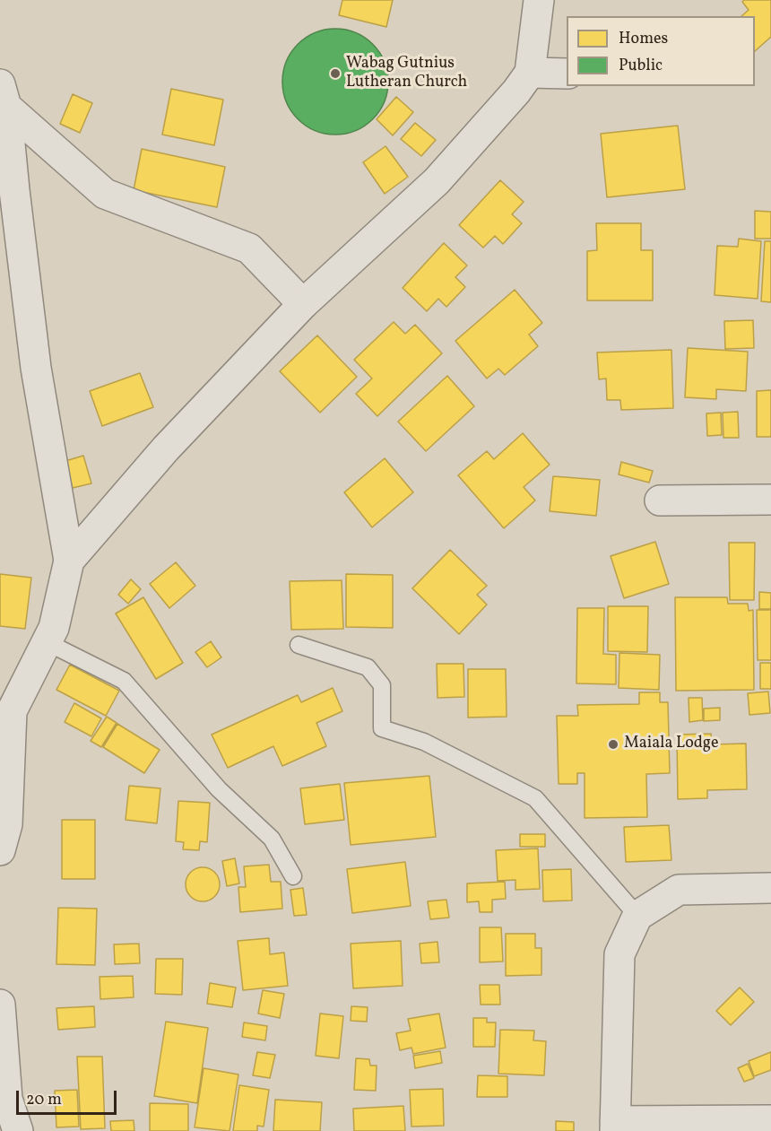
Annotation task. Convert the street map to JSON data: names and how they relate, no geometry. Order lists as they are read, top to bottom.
{
  "places": ["Wabag Gutnius Lutheran Church", "Maiala Lodge"],
  "legend": ["Homes", "Public"],
  "scale_bar": "20 m"
}
